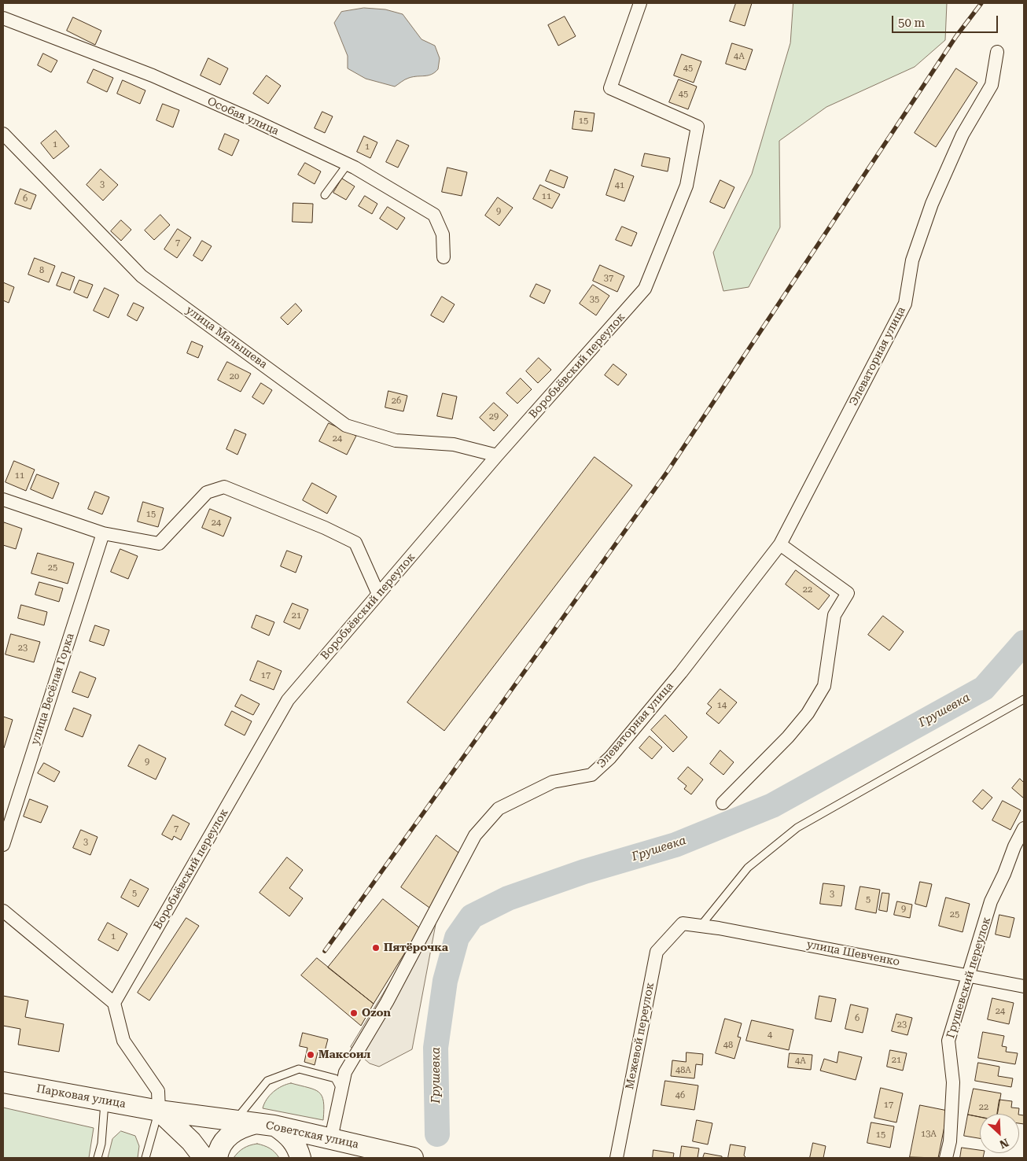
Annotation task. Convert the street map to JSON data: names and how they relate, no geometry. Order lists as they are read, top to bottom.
{
  "streets": {
    "main road": ["Парковая улица", "Советская улица"],
    "street": [
      "Особая улица",
      "улица Малышева",
      "Элеваторная улица",
      "Воробьёвский переулок",
      "улица Весёлая Горка",
      "улица Шевченко",
      "Грушевский переулок",
      "Межевой переулок"
    ]
  },
  "crossings": [
    ["улица Малышева", "Воробьёвский переулок"],
    ["Элеваторная улица", "Советская улица"],
    ["улица Шевченко", "Грушевский переулок"],
    ["улица Шевченко", "Межевой переулок"],
    ["Парковая улица", "Советская улица"]
  ],
  "water": ["Грушевка"],
  "places": ["Пятёрочка", "Ozon", "Максоил"],
  "house_numbers": [
    "4А",
    "45",
    "45",
    "15",
    "1",
    "1",
    "3",
    "41",
    "11",
    "6",
    "9",
    "7",
    "8",
    "37",
    "35",
    "20",
    "26",
    "29",
    "24",
    "11",
    "15",
    "24",
    "25",
    "22",
    "21",
    "23",
    "17",
    "14",
    "9",
    "7",
    "3",
    "5",
    "3",
    "5",
    "9",
    "25",
    "1",
    "24",
    "6",
    "23",
    "4",
    "48",
    "21",
    "4А",
    "48А",
    "46",
    "17",
    "22",
    "13А",
    "15"
  ],
  "scale_bar": "50 m",
  "north": "bottom right"
}
